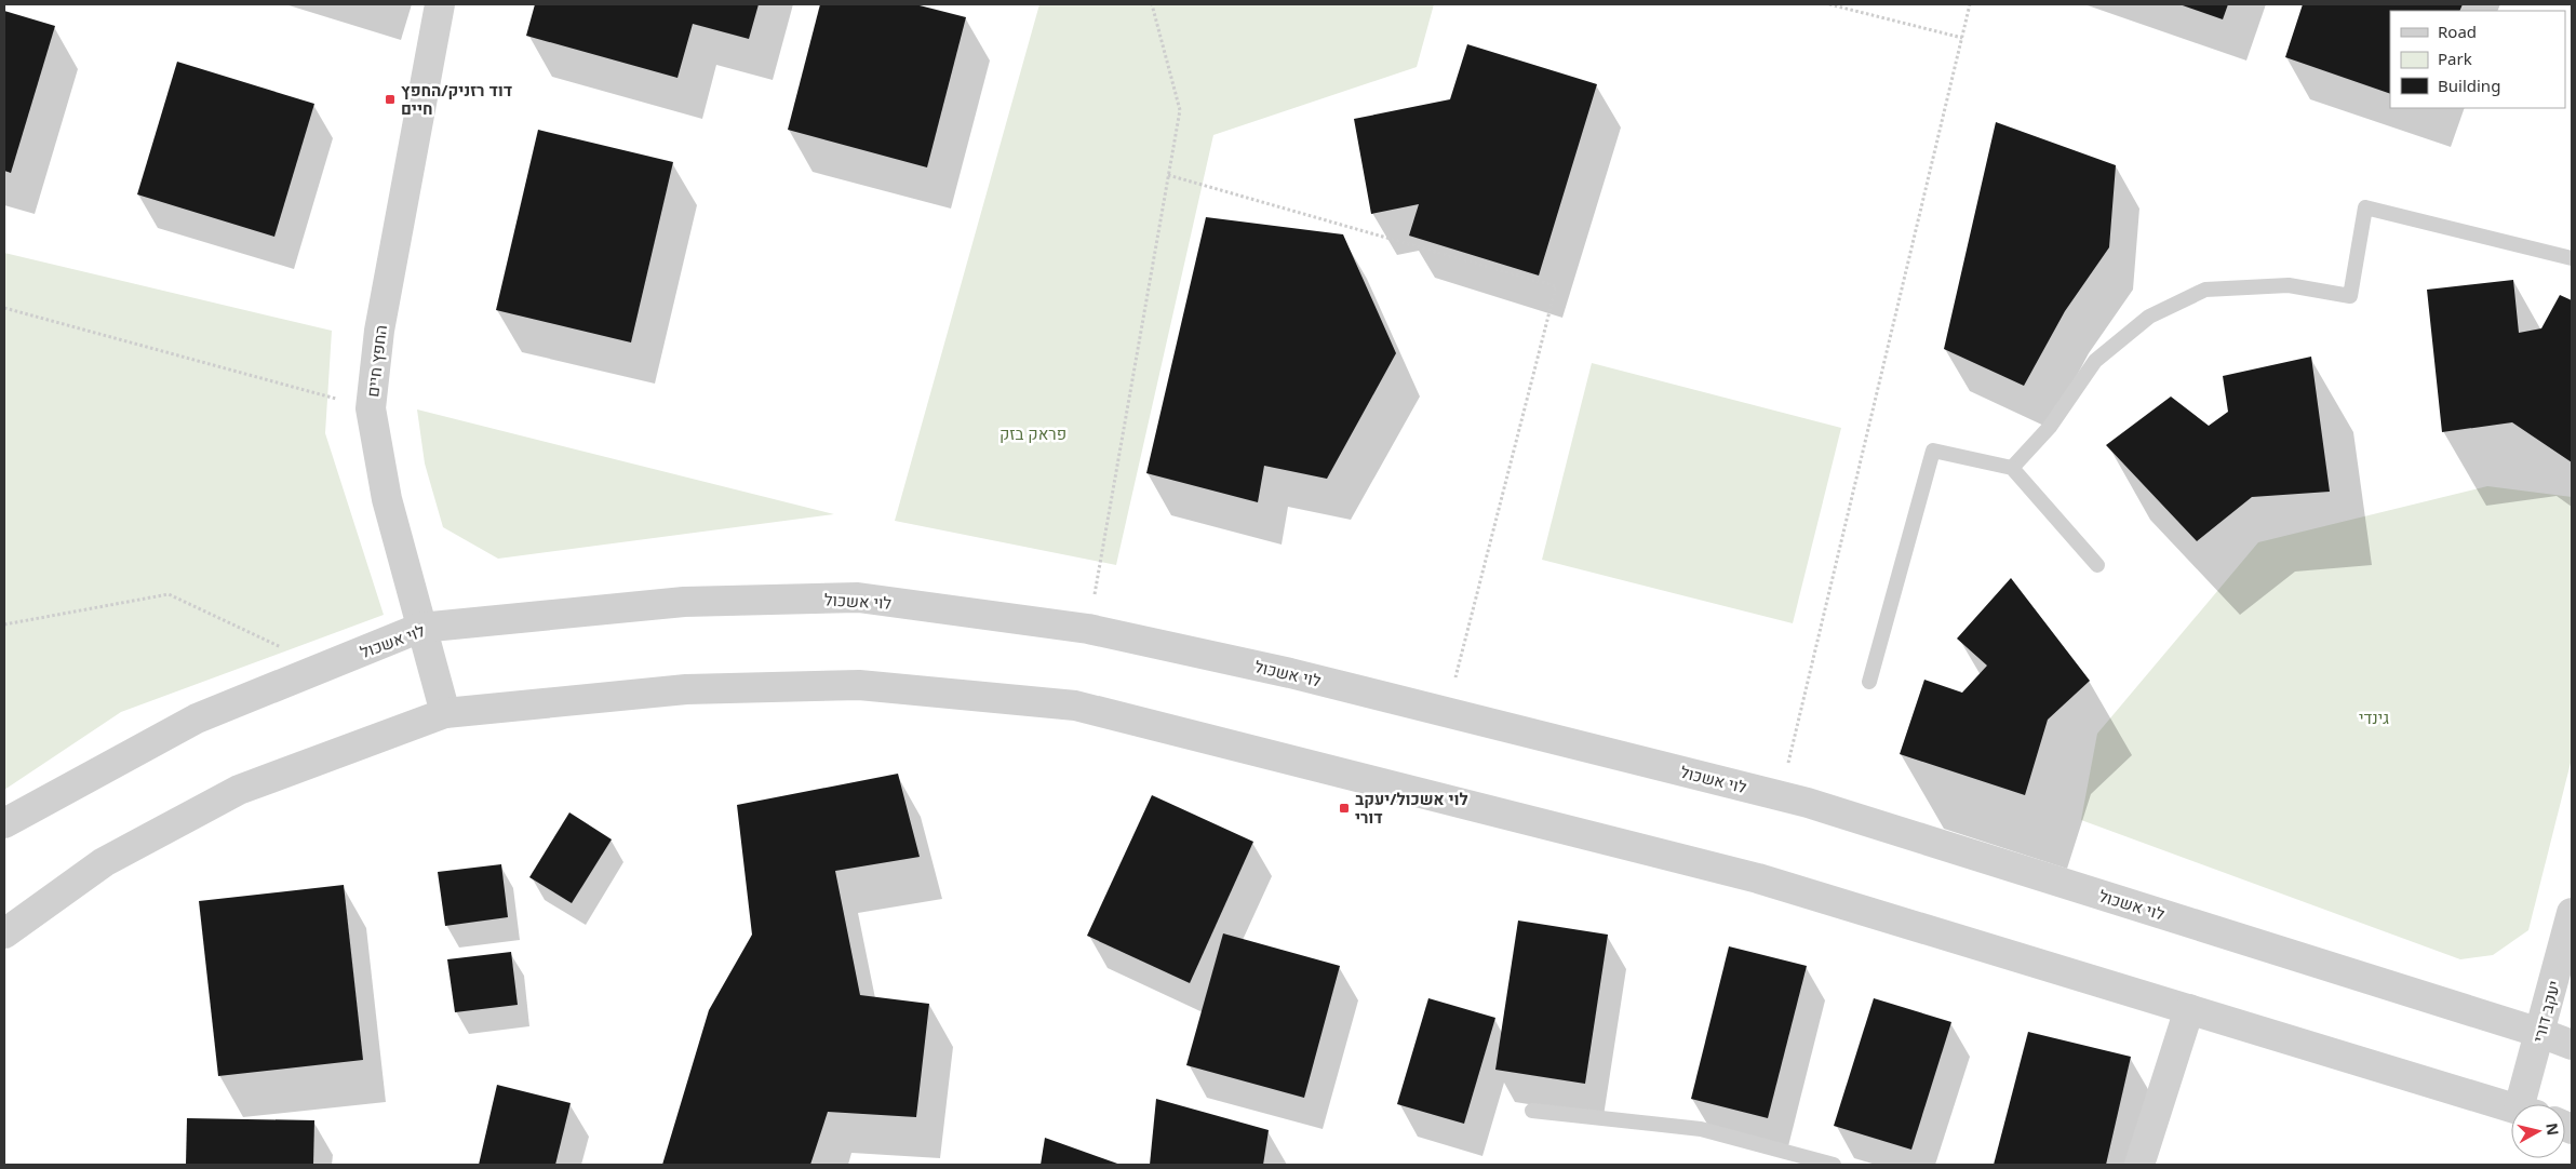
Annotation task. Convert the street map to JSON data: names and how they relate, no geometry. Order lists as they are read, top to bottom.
{
  "streets": {
    "street": ["החפץ חיים", "לוי אשכול", "יעקב דורי"]
  },
  "crossings": [
    ["החפץ חיים", "לוי אשכול"],
    ["לוי אשכול", "יעקב דורי"]
  ],
  "parks": ["פראק בזק", "גינדי"],
  "places": {
    "transit": ["דוד רזניק/החפץ חיים", "לוי אשכול/יעקב דורי"]
  },
  "legend": ["Road", "Park", "Building"],
  "north": "right"
}
